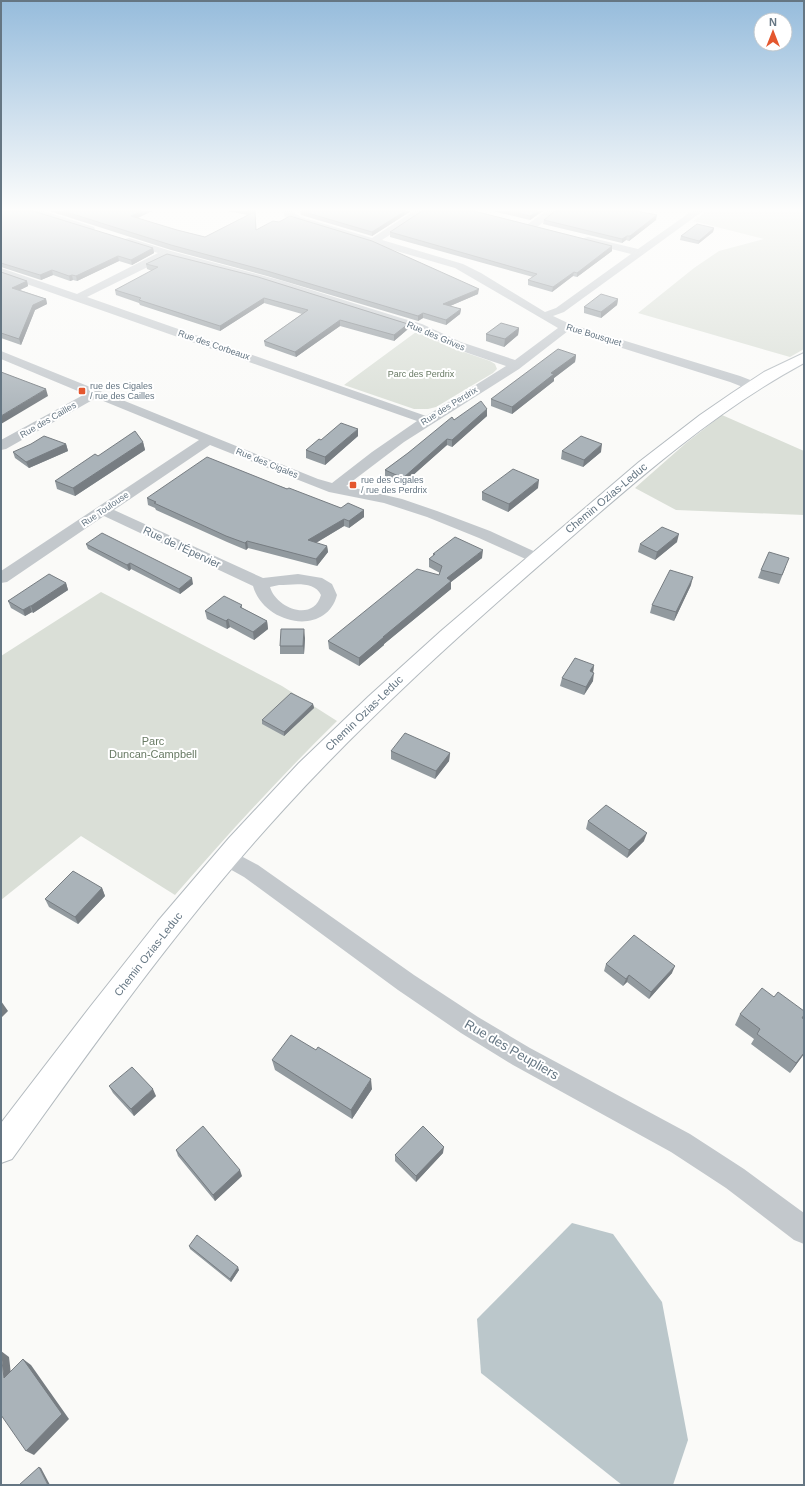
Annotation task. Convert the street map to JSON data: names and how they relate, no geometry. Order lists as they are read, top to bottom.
{
  "streets": {
    "street": [
      "Rue Bousquet",
      "Rue des Grives",
      "Rue des Corbeaux",
      "Rue des Perdrix",
      "Rue des Cailles",
      "Rue des Cigales",
      "Chemin Ozias-Leduc",
      "Rue Toulouse",
      "Rue de l'Épervier",
      "Rue des Peupliers"
    ]
  },
  "crossings": [
    ["Rue Bousquet", "Rue des Perdrix"],
    ["Rue Bousquet", "Chemin Ozias-Leduc"],
    ["Rue des Grives", "Rue des Perdrix"],
    ["Rue des Corbeaux", "Rue des Perdrix"],
    ["Rue des Perdrix", "Rue des Cigales"],
    ["Rue des Cailles", "Rue des Cigales"],
    ["Rue des Cigales", "Chemin Ozias-Leduc"],
    ["Rue des Cigales", "Rue Toulouse"],
    ["Chemin Ozias-Leduc", "Rue des Peupliers"],
    ["Rue Toulouse", "Rue de l'Épervier"]
  ],
  "parks": ["Parc des Perdrix", "Parc Duncan-Campbell"],
  "places": {
    "transit": ["rue des Cigales / rue des Cailles", "rue des Cigales / rue des Perdrix"]
  },
  "north": "top"
}
